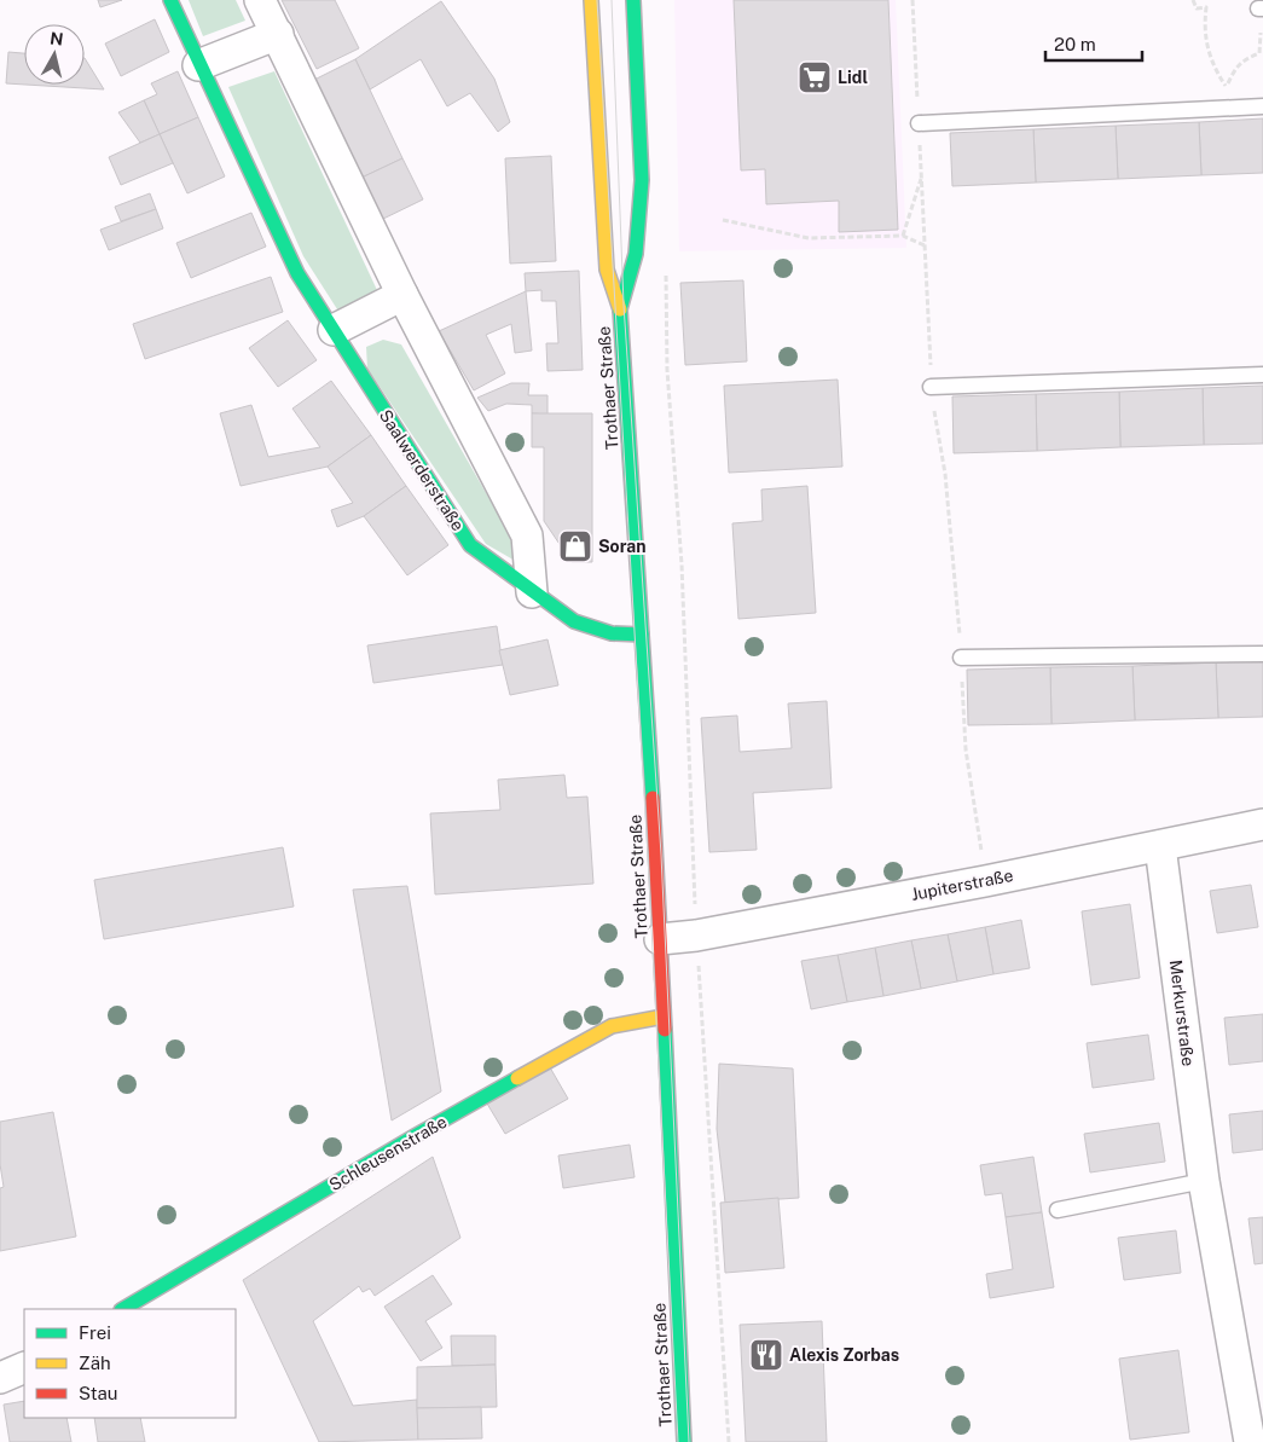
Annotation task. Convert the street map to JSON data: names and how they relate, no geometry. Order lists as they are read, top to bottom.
{
  "streets": {
    "main road": ["Trothaer Straße", "Saalwerderstraße", "Schleusenstraße"],
    "street": ["Jupiterstraße", "Merkurstraße"]
  },
  "crossings": [
    ["Trothaer Straße", "Saalwerderstraße"],
    ["Trothaer Straße", "Jupiterstraße"],
    ["Trothaer Straße", "Schleusenstraße"],
    ["Jupiterstraße", "Merkurstraße"]
  ],
  "places": {
    "supermarket": ["Lidl"],
    "shop": ["Soran"],
    "restaurant": ["Alexis Zorbas"]
  },
  "legend": ["Frei", "Zäh", "Stau"],
  "scale_bar": "20 m",
  "north": "top"
}
